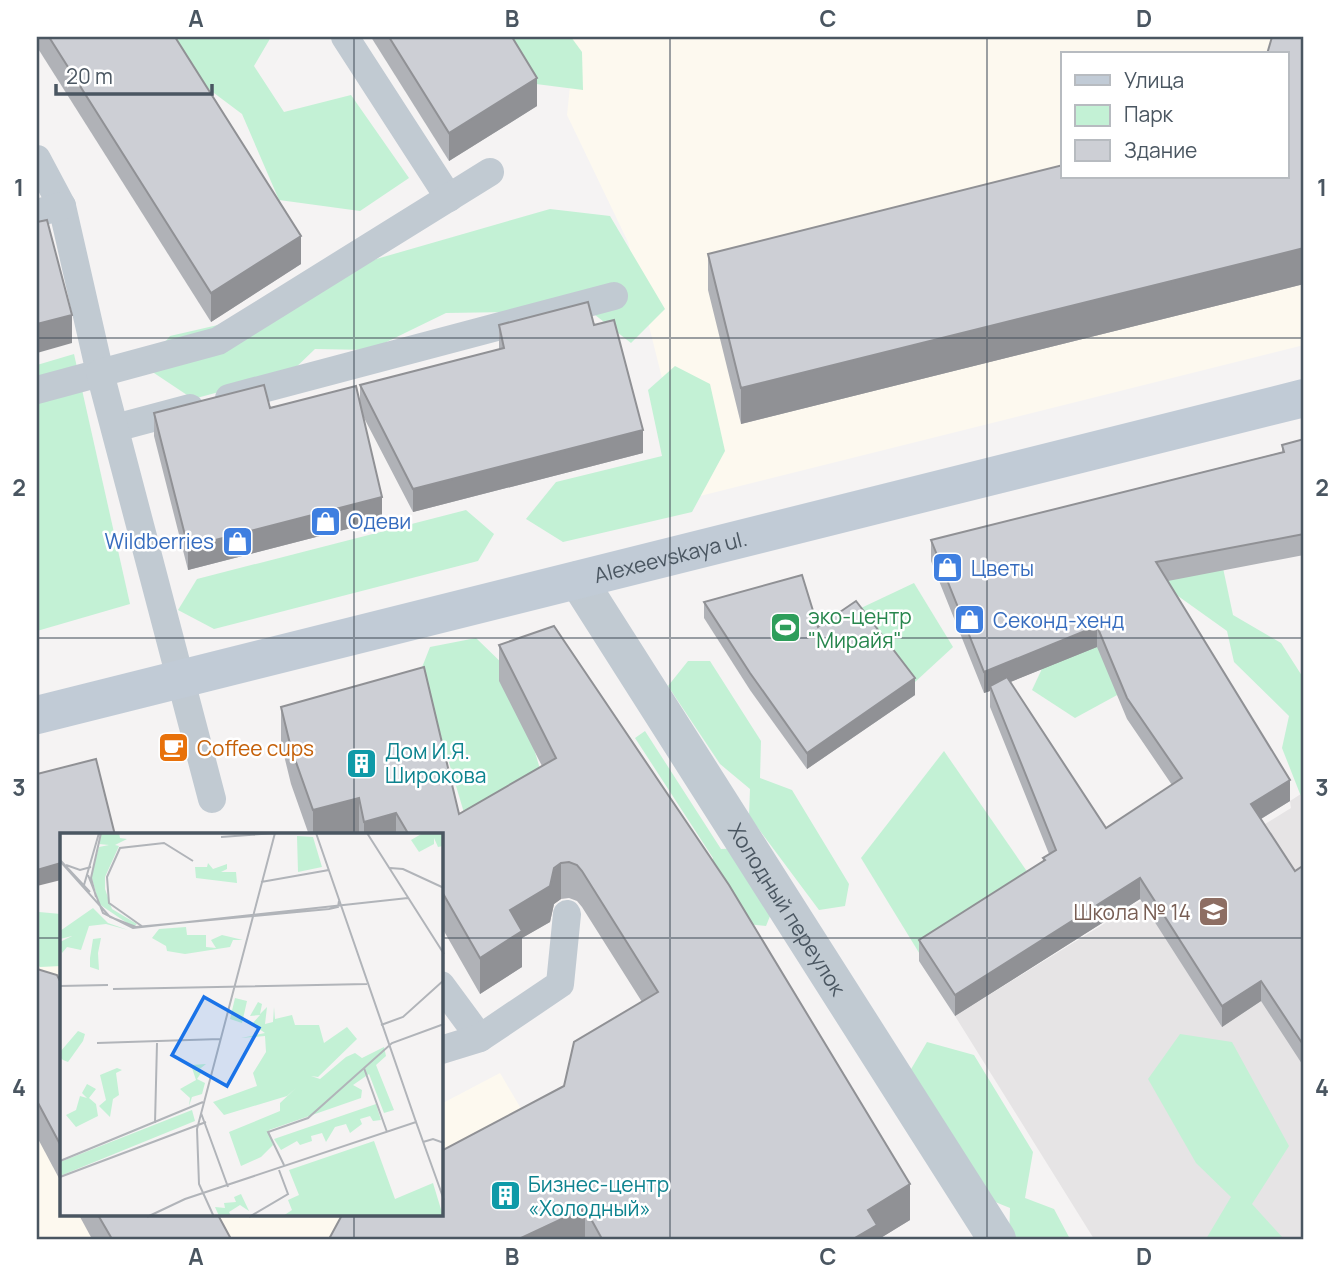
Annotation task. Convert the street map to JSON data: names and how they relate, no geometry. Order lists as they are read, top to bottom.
{
  "streets": {
    "street": ["Alexeevskaya ul.", "Холодный переулок"]
  },
  "crossings": [
    ["Alexeevskaya ul.", "Холодный переулок"]
  ],
  "places": {
    "shop": [
      "Одеви",
      "Wildberries",
      "Цветы",
      "Секонд-хенд"
    ],
    "sports": ["эко-центр \"Мирайя\""],
    "cafe": ["Coffee cups"],
    "building": ["Дом И.Я. Широкова", "Бизнес-центр «Холодный»"],
    "school or university": ["Школа № 14"]
  },
  "legend": ["Улица", "Парк", "Здание"],
  "scale_bar": "20 m",
  "grid": {
    "columns": [
      "A",
      "B",
      "C",
      "D"
    ],
    "rows": [
      "1",
      "2",
      "3",
      "4"
    ]
  }
}
